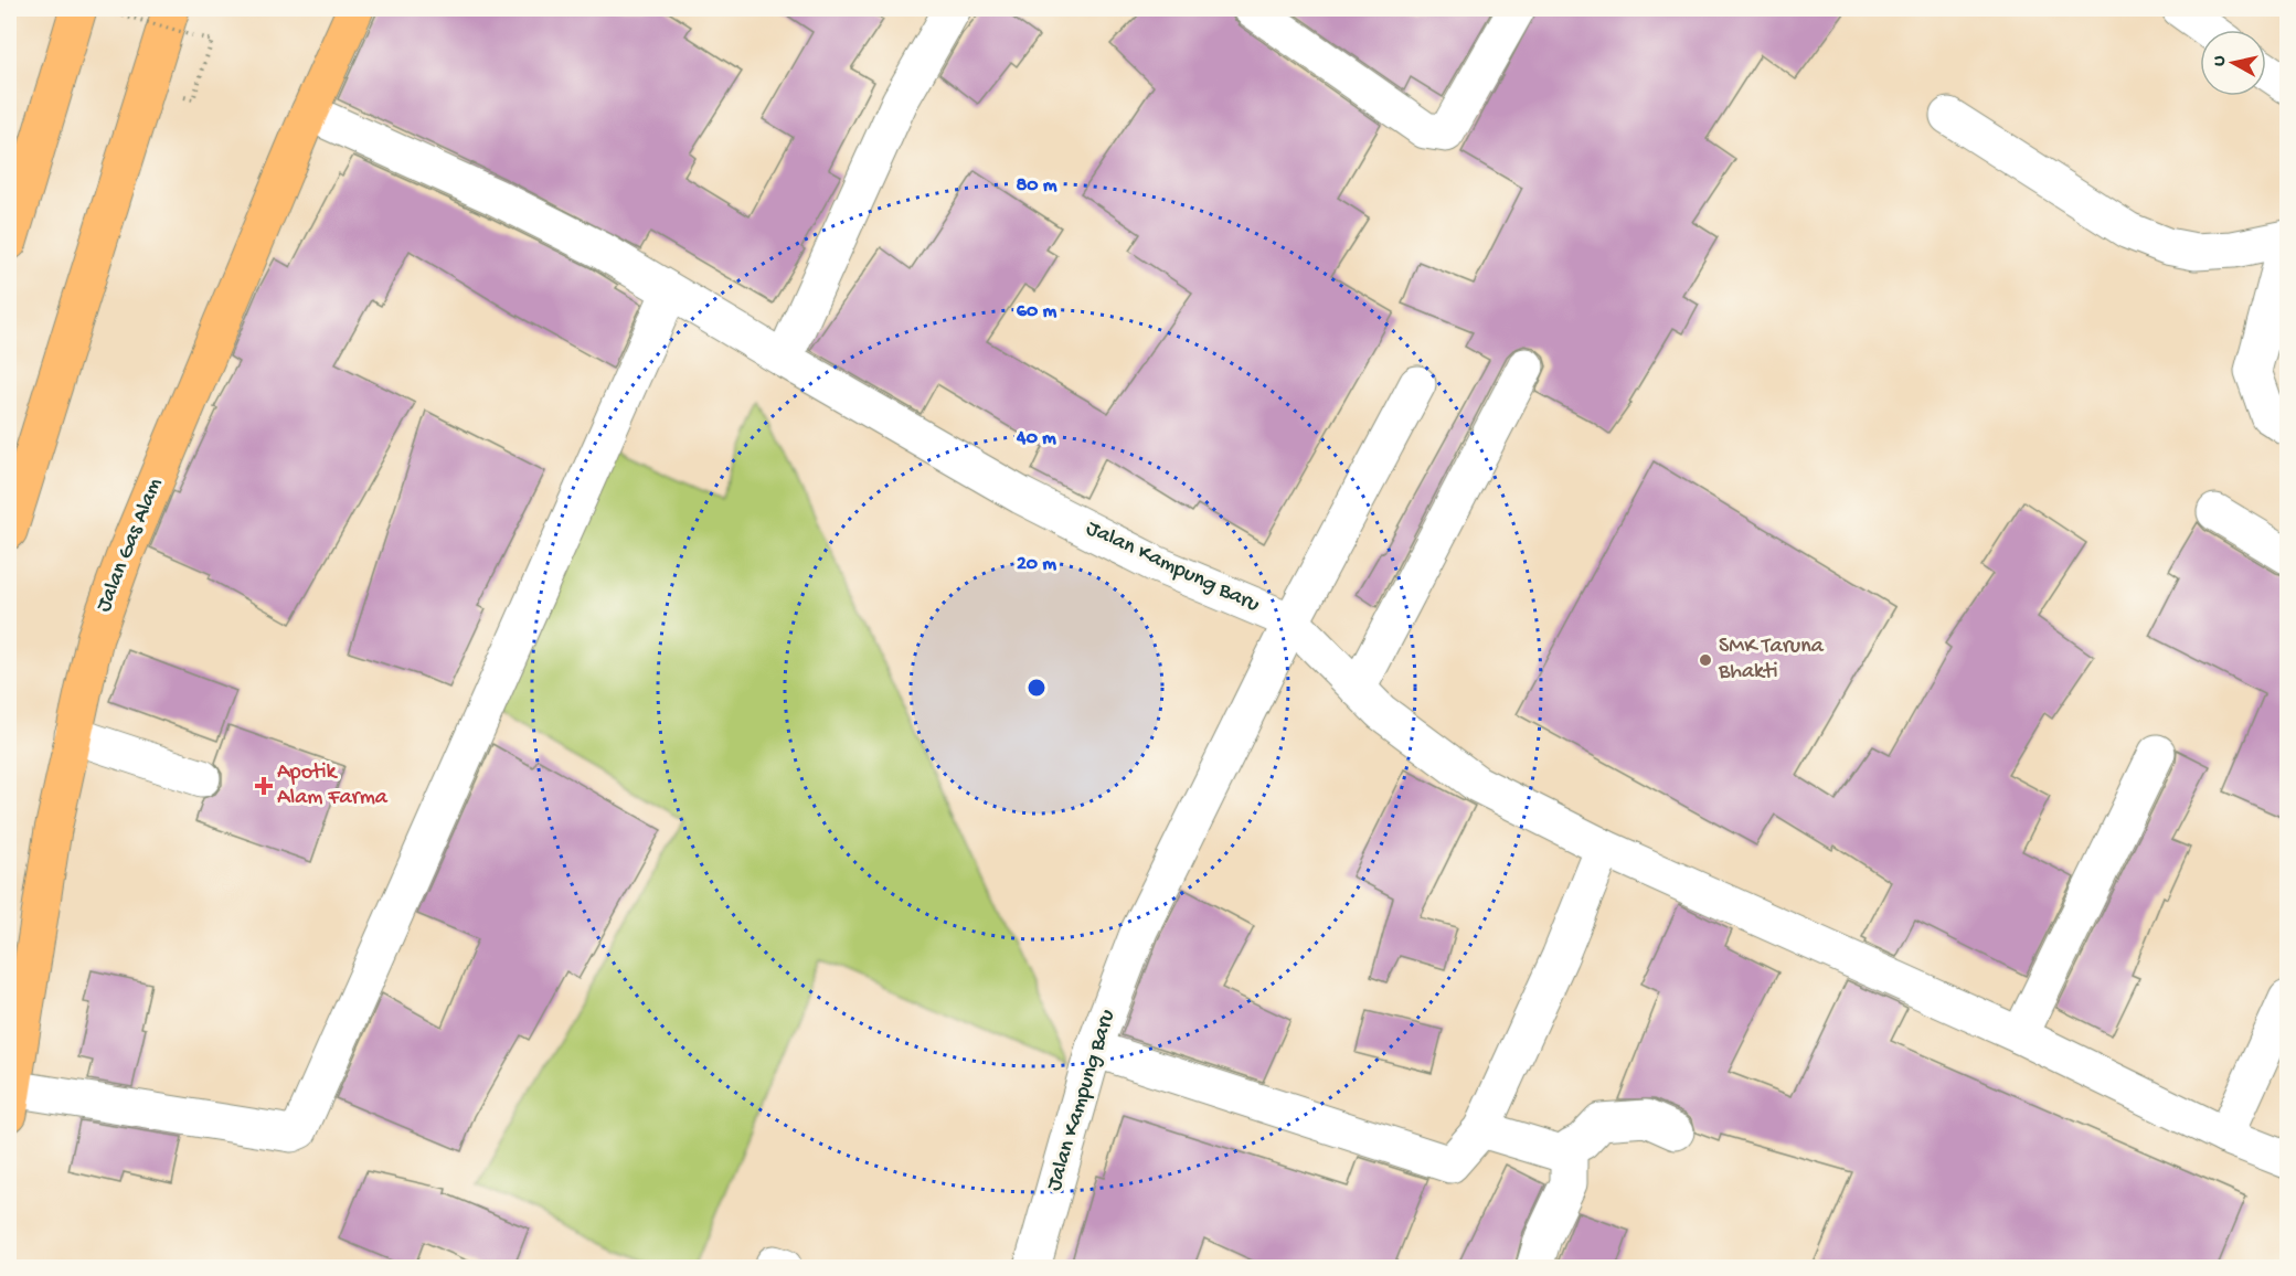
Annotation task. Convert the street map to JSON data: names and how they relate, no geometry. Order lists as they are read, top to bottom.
{
  "streets": {
    "main road": ["Jalan Gas Alam"],
    "street": ["Jalan Kampung Baru"]
  },
  "crossings": [
    ["Jalan Gas Alam", "Jalan Kampung Baru"]
  ],
  "places": {
    "other": ["SMK Taruna Bhakti"],
    "health": ["Apotik Alam Farma"]
  },
  "north": "left",
  "rings": [
    "80 m",
    "60 m",
    "40 m",
    "20 m"
  ]
}
